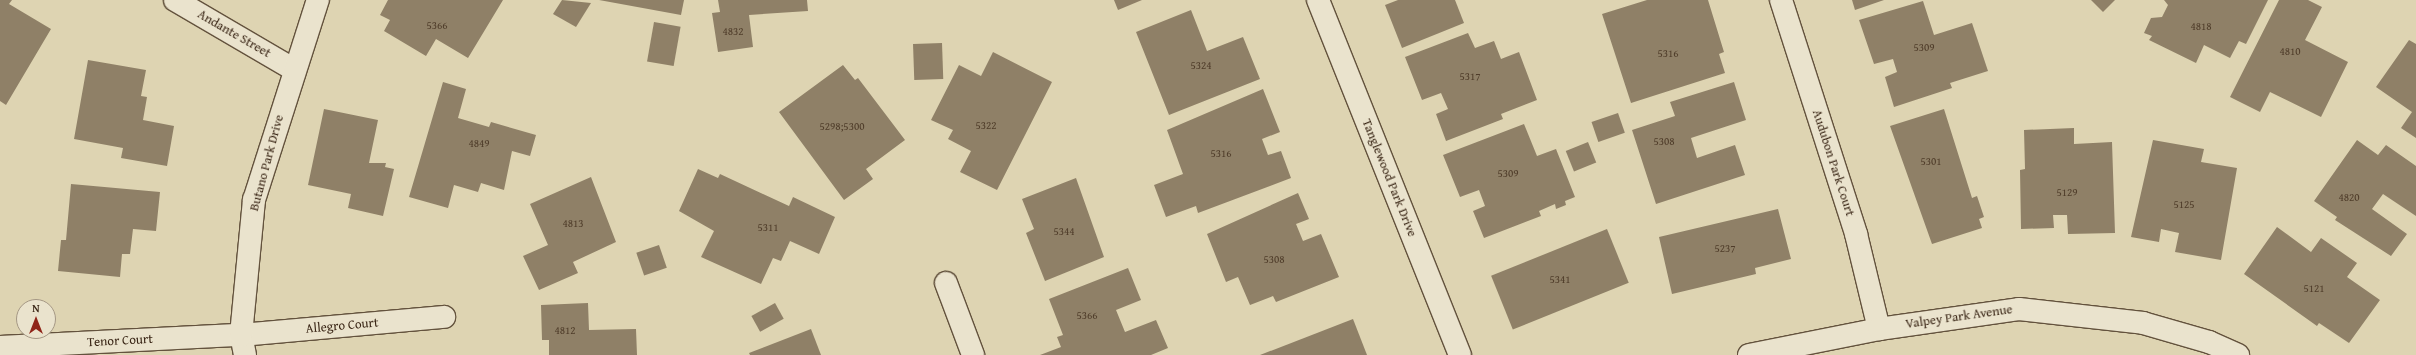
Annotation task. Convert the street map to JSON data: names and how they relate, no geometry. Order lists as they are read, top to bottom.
{
  "streets": {
    "street": [
      "Andante Street",
      "Butano Park Drive",
      "Audubon Park Court",
      "Tanglewood Park Drive",
      "Valpey Park Avenue",
      "Allegro Court",
      "Tenor Court"
    ]
  },
  "crossings": [
    ["Andante Street", "Butano Park Drive"],
    ["Butano Park Drive", "Allegro Court"],
    ["Butano Park Drive", "Tenor Court"],
    ["Audubon Park Court", "Valpey Park Avenue"],
    ["Allegro Court", "Tenor Court"]
  ],
  "house_numbers": [
    "5366",
    "4818",
    "4832",
    "5309",
    "4810",
    "5316",
    "5324",
    "5317",
    "5322",
    "5298;5300",
    "5308",
    "4849",
    "5316",
    "5301",
    "5309",
    "5129",
    "4820",
    "5125",
    "4813",
    "5311",
    "5344",
    "5237",
    "5308",
    "5341",
    "5121",
    "5366",
    "4812"
  ],
  "north": "top"
}
